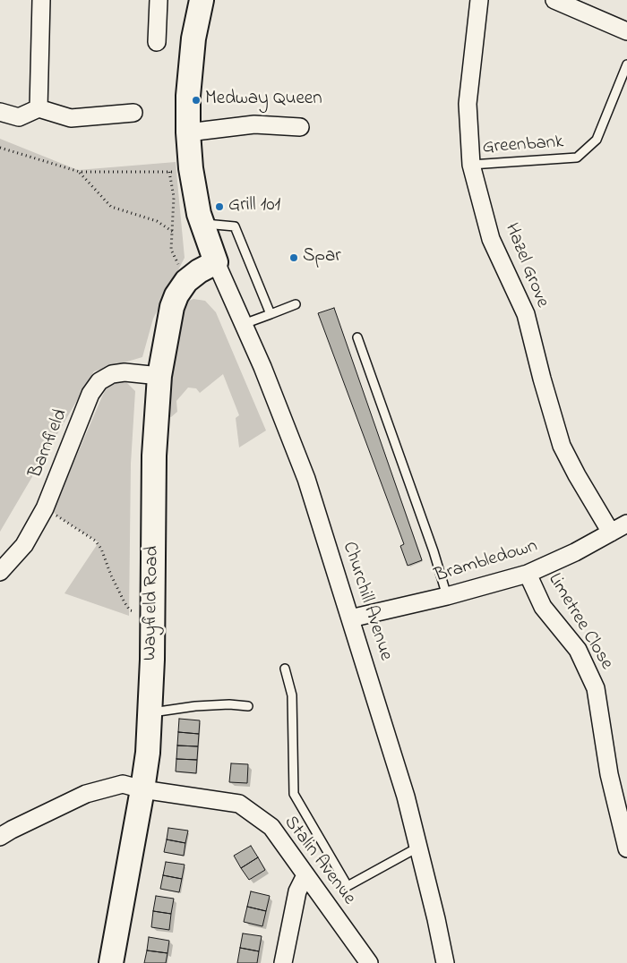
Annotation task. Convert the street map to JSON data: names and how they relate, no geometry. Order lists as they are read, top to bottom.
{
  "streets": {
    "street": [
      "Hazel Grove",
      "Barnfield",
      "Brambledown",
      "Churchill Avenue",
      "Wayfield Road",
      "Limetree Close",
      "Stalin Avenue"
    ],
    "lane": ["Greenbank"]
  },
  "crossings": [
    ["Greenbank", "Hazel Grove"],
    ["Hazel Grove", "Brambledown"],
    ["Barnfield", "Wayfield Road"],
    ["Brambledown", "Churchill Avenue"],
    ["Brambledown", "Limetree Close"],
    ["Churchill Avenue", "Wayfield Road"],
    ["Wayfield Road", "Stalin Avenue"]
  ],
  "places": ["Medway Queen", "Grill 101", "Spar"]
}
